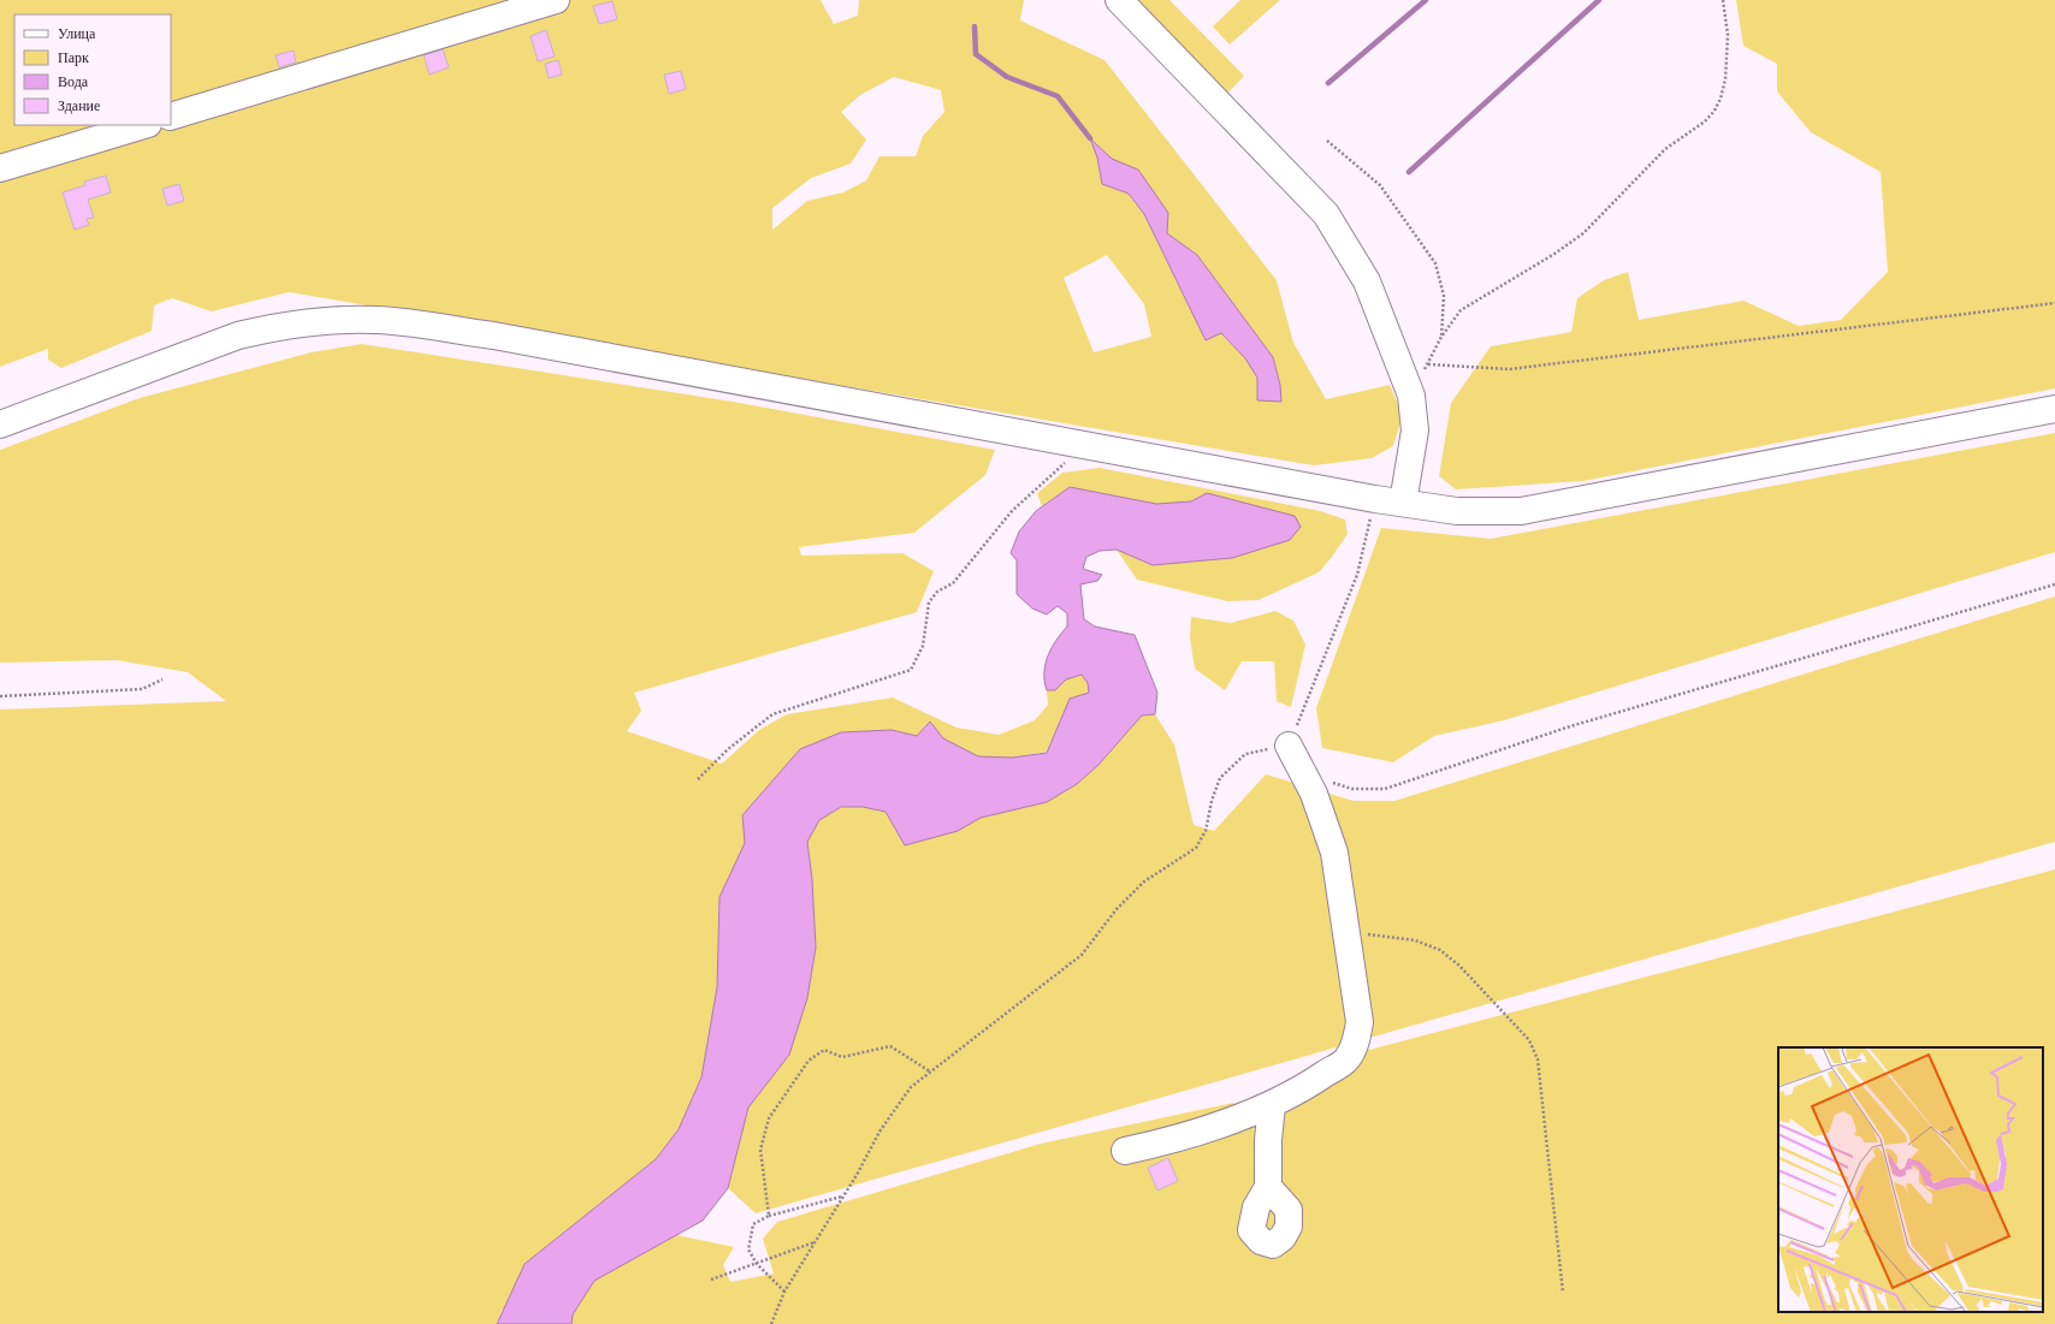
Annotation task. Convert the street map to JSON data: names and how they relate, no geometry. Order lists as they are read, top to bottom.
{
  "legend": [
    "Улица",
    "Парк",
    "Вода",
    "Здание"
  ]
}
